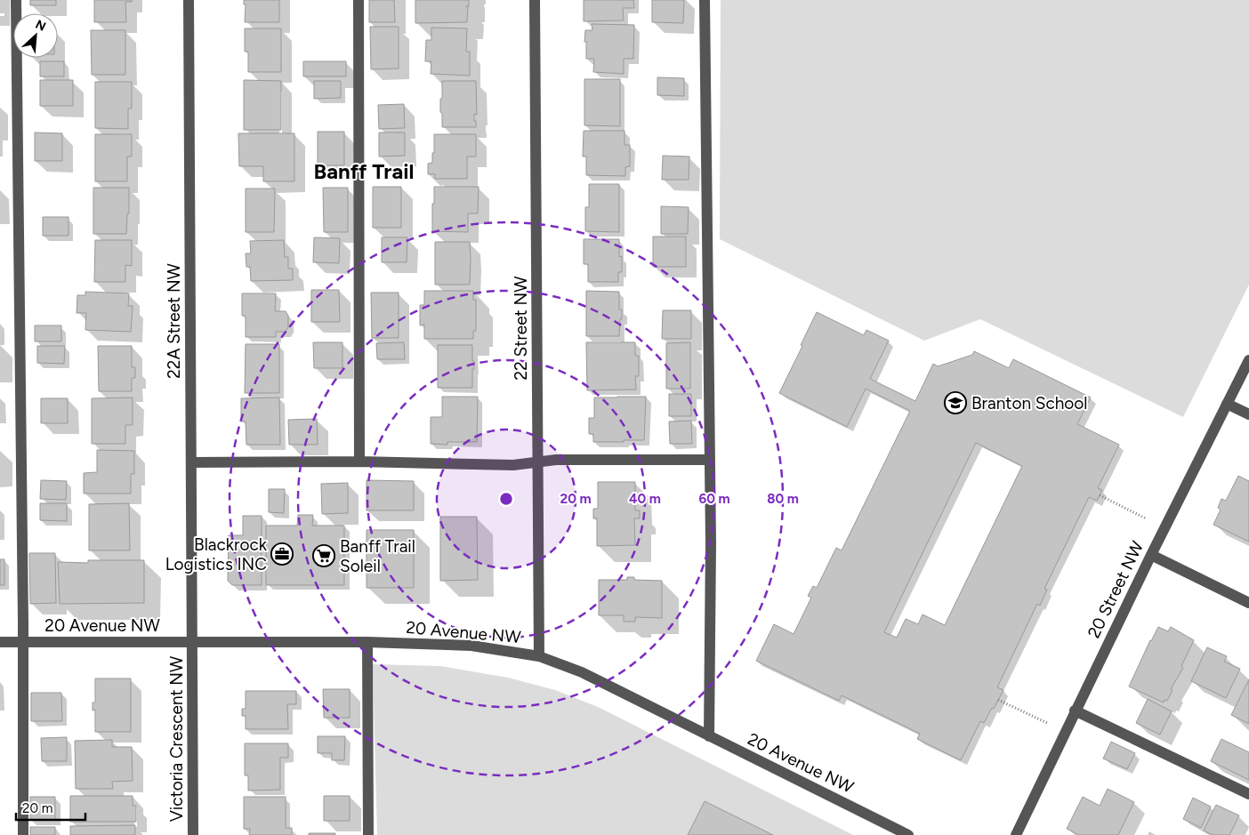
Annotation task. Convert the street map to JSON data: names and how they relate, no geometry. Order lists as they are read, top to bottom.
{
  "streets": {
    "street": [
      "22A Street NW",
      "22 Street NW",
      "20 Street NW",
      "20 Avenue NW",
      "Victoria Crescent NW"
    ]
  },
  "crossings": [
    ["22A Street NW", "20 Avenue NW"],
    ["22A Street NW", "Victoria Crescent NW"],
    ["22 Street NW", "20 Avenue NW"],
    ["20 Avenue NW", "Victoria Crescent NW"]
  ],
  "districts": ["Banff Trail"],
  "places": {
    "school or university": ["Branton School"],
    "office": ["Blackrock Logistics INC"],
    "supermarket": ["Banff Trail Soleil"]
  },
  "scale_bar": "20 m",
  "north": "top right",
  "rings": [
    "20 m",
    "40 m",
    "60 m",
    "80 m"
  ]
}
